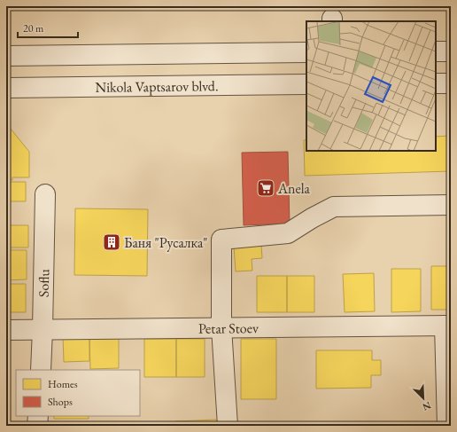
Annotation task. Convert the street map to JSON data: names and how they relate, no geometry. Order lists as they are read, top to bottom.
{
  "streets": {
    "street": ["Nikola Vaptsarov blvd.", "Soflu", "Petar Stoev"]
  },
  "crossings": [
    ["Soflu", "Petar Stoev"]
  ],
  "places": {
    "supermarket": ["Anela"],
    "building": ["Баня \"Русалка\""]
  },
  "legend": ["Homes", "Shops"],
  "scale_bar": "20 m",
  "north": "bottom right"
}
